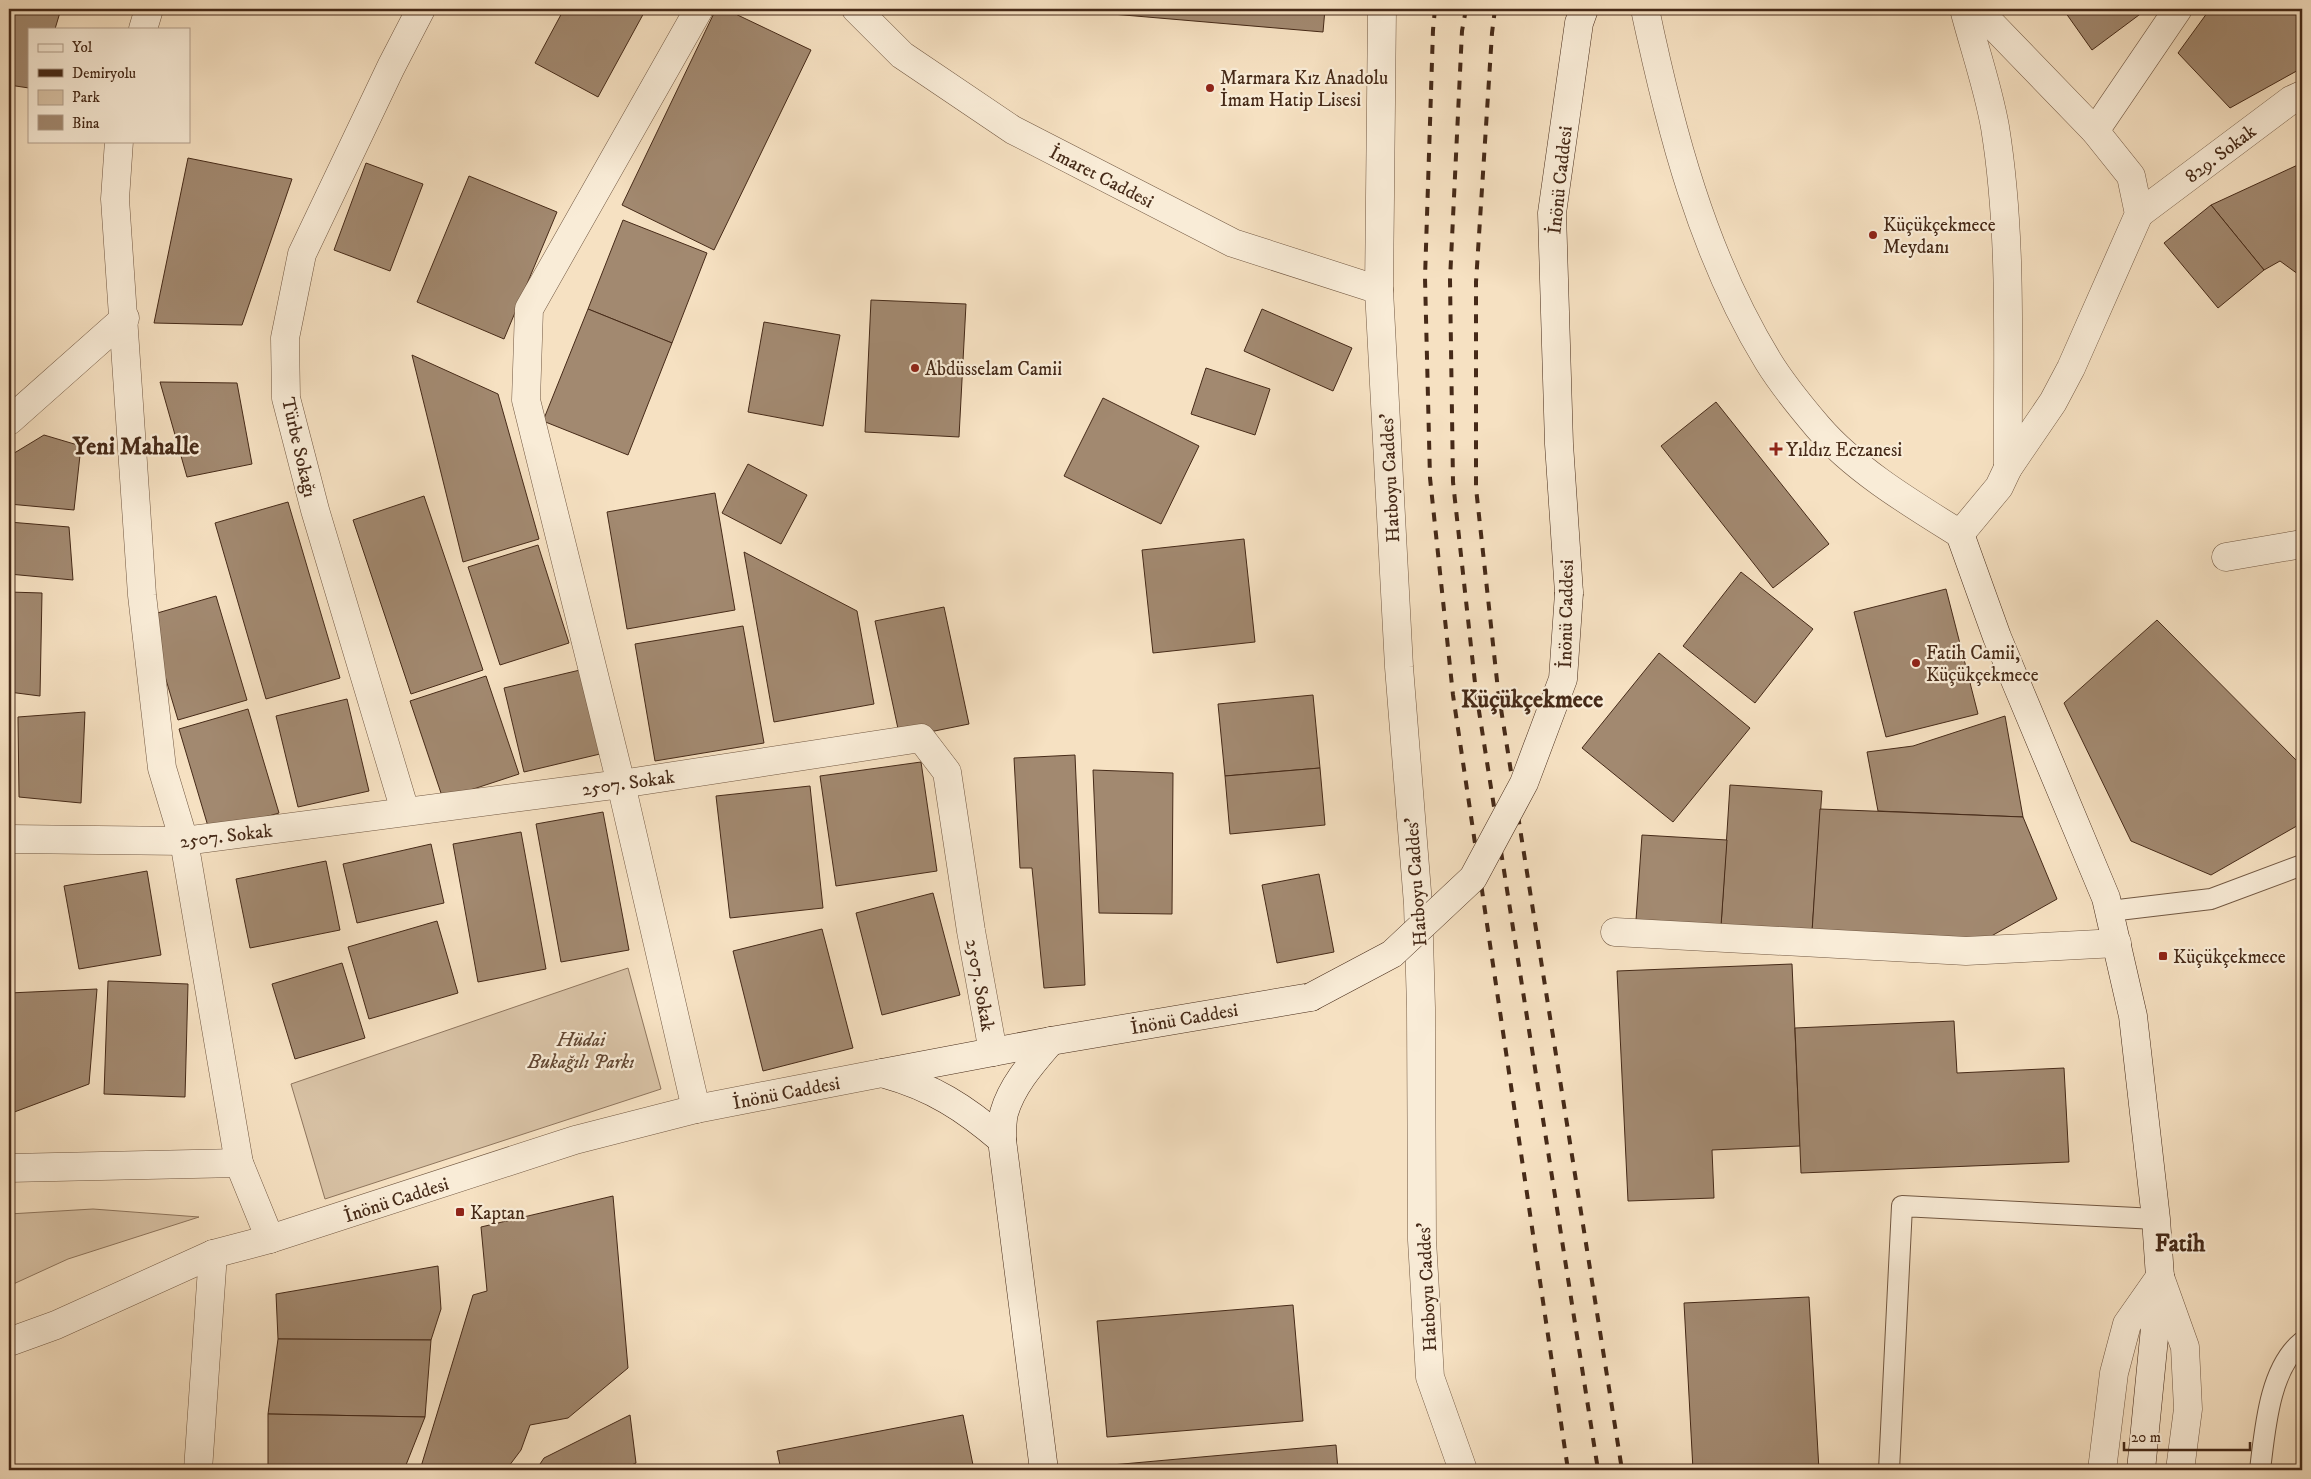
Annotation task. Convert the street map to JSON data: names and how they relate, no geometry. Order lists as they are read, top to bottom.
{
  "streets": {
    "street": [
      "829. Sokak",
      "İmaret Caddesi",
      "İnönü Caddesi",
      "Türbe Sokağı",
      "Hatboyu Caddes'",
      "2507. Sokak"
    ]
  },
  "crossings": [
    ["İmaret Caddesi", "Hatboyu Caddes'"],
    ["İnönü Caddesi", "2507. Sokak"],
    ["Türbe Sokağı", "2507. Sokak"]
  ],
  "districts": ["Yeni Mahalle", "Küçükçekmece", "Fatih"],
  "parks": ["Hüdai Bukağılı Parkı"],
  "places": {
    "other": [
      "Marmara Kız Anadolu İmam Hatip Lisesi",
      "Küçükçekmece Meydanı",
      "Abdüsselam Camii",
      "Fatih Camii, Küçükçekmece"
    ],
    "health": ["Yıldız Eczanesi"],
    "transit": ["Küçükçekmece", "Kaptan"]
  },
  "legend": [
    "Yol",
    "Demiryolu",
    "Park",
    "Bina"
  ],
  "scale_bar": "20 m"
}
